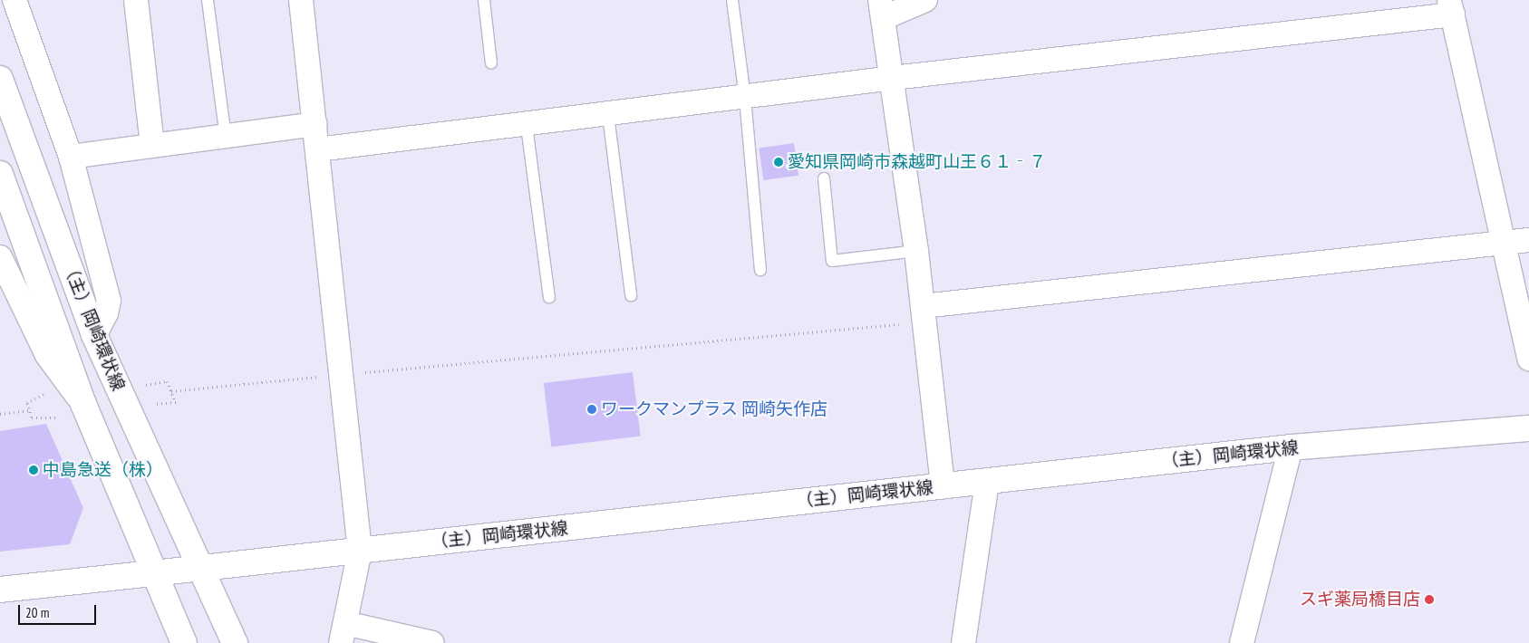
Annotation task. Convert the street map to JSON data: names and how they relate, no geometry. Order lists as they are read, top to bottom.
{
  "streets": {
    "main road": ["（主）岡崎環状線"]
  },
  "places": [
    "愛知県岡崎市森越町山王６１‐７",
    "ワークマンプラス 岡崎矢作店",
    "中島急送（株）",
    "スギ薬局橋目店"
  ],
  "scale_bar": "20 m"
}
